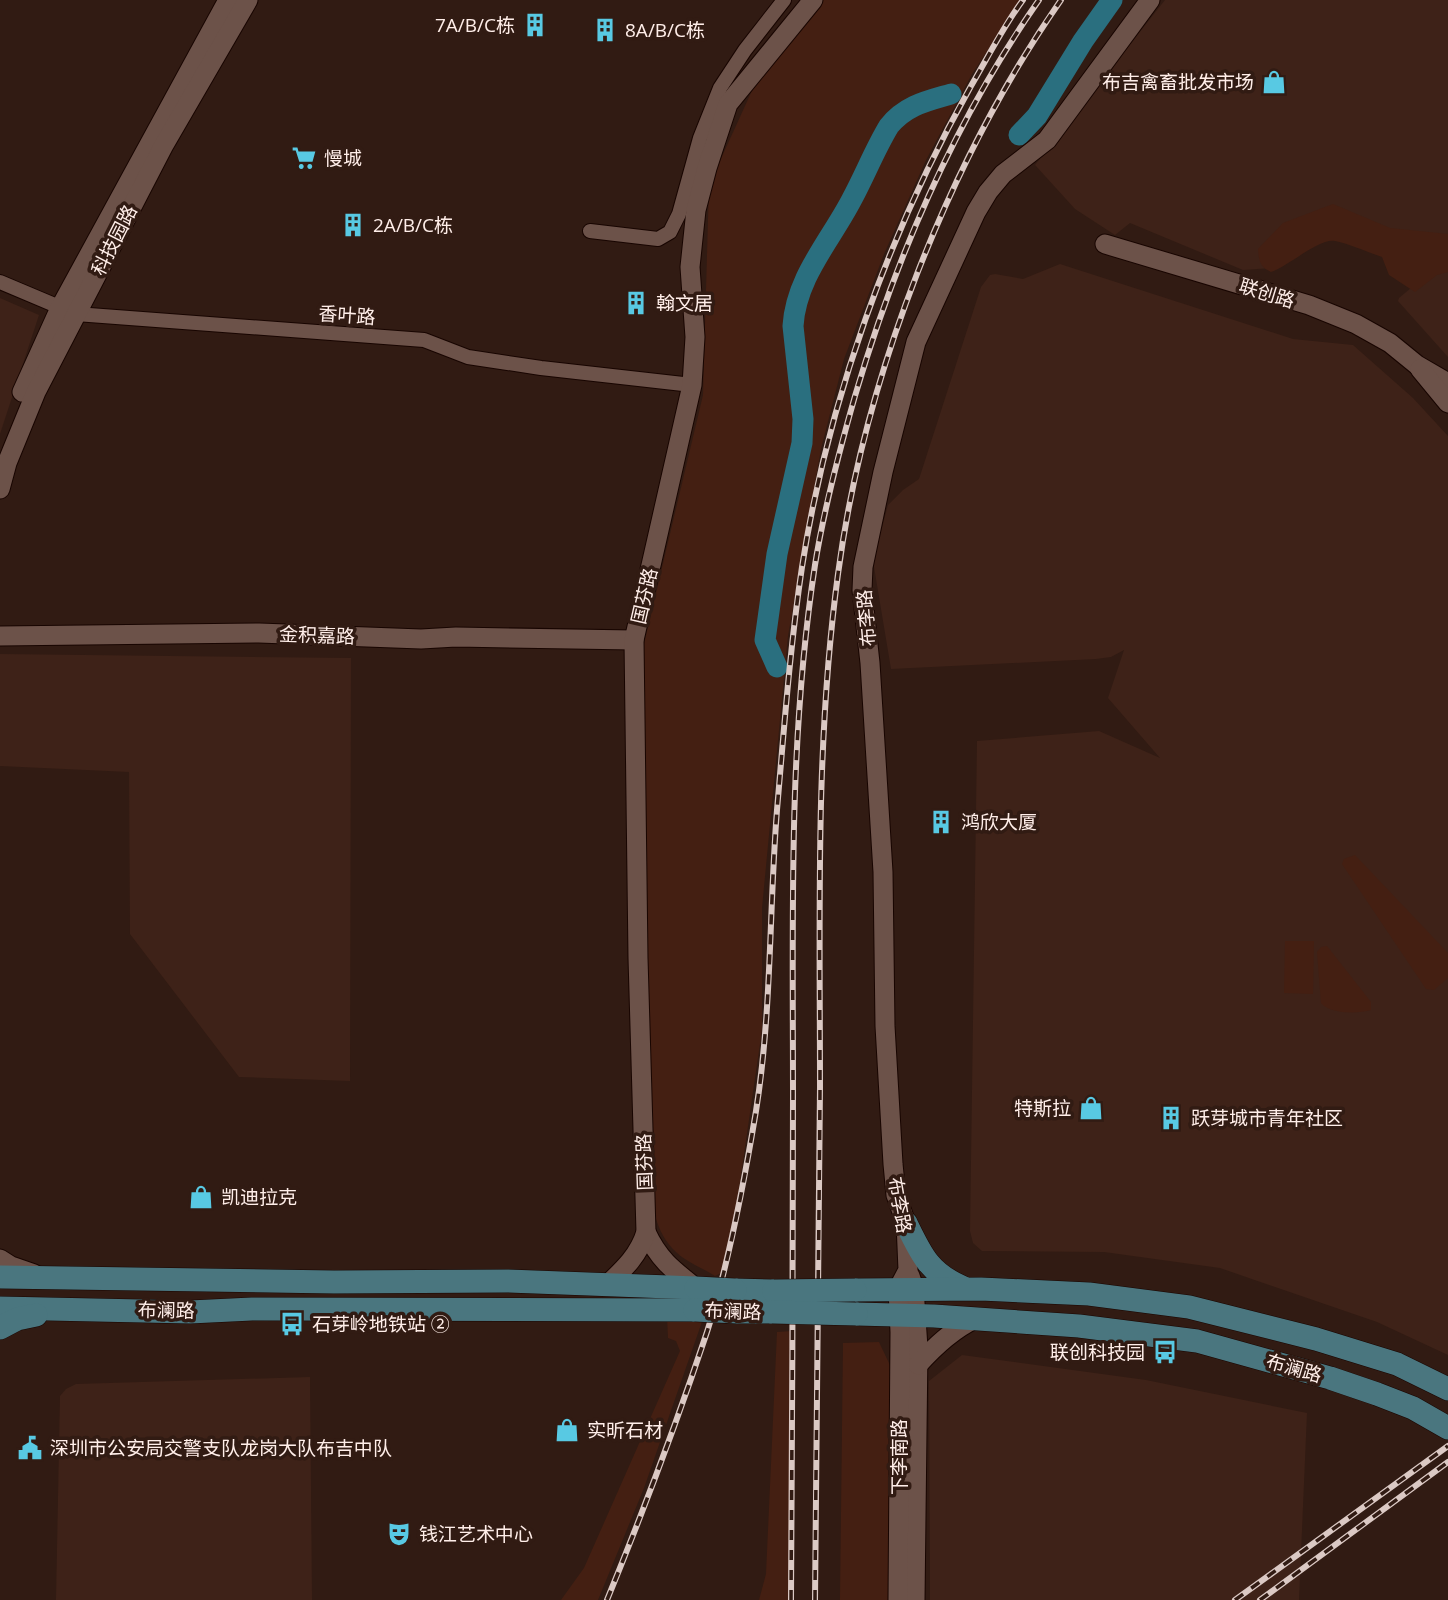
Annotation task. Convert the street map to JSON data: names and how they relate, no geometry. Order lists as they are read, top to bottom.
{
  "streets": {
    "main road": [
      "科技园路",
      "联创路",
      "国芬路",
      "布李路",
      "金积嘉路",
      "布澜路",
      "下李南路"
    ],
    "street": ["香叶路"]
  },
  "crossings": [
    ["科技园路", "香叶路"],
    ["香叶路", "国芬路"],
    ["国芬路", "金积嘉路"],
    ["布李路", "布澜路"],
    ["布李路", "下李南路"],
    ["布澜路", "下李南路"]
  ],
  "places": {
    "building": [
      "7A/B/C栋",
      "8A/B/C栋",
      "2A/B/C栋",
      "翰文居",
      "鸿欣大厦",
      "跃芽城市青年社区"
    ],
    "shop": [
      "布吉禽畜批发市场",
      "特斯拉",
      "凯迪拉克",
      "实昕石材"
    ],
    "supermarket": ["慢城"],
    "bus stop": ["石芽岭地铁站 ②", "联创科技园"],
    "public building": ["深圳市公安局交警支队龙岗大队布吉中队"],
    "theatre": ["钱江艺术中心"]
  }
}
